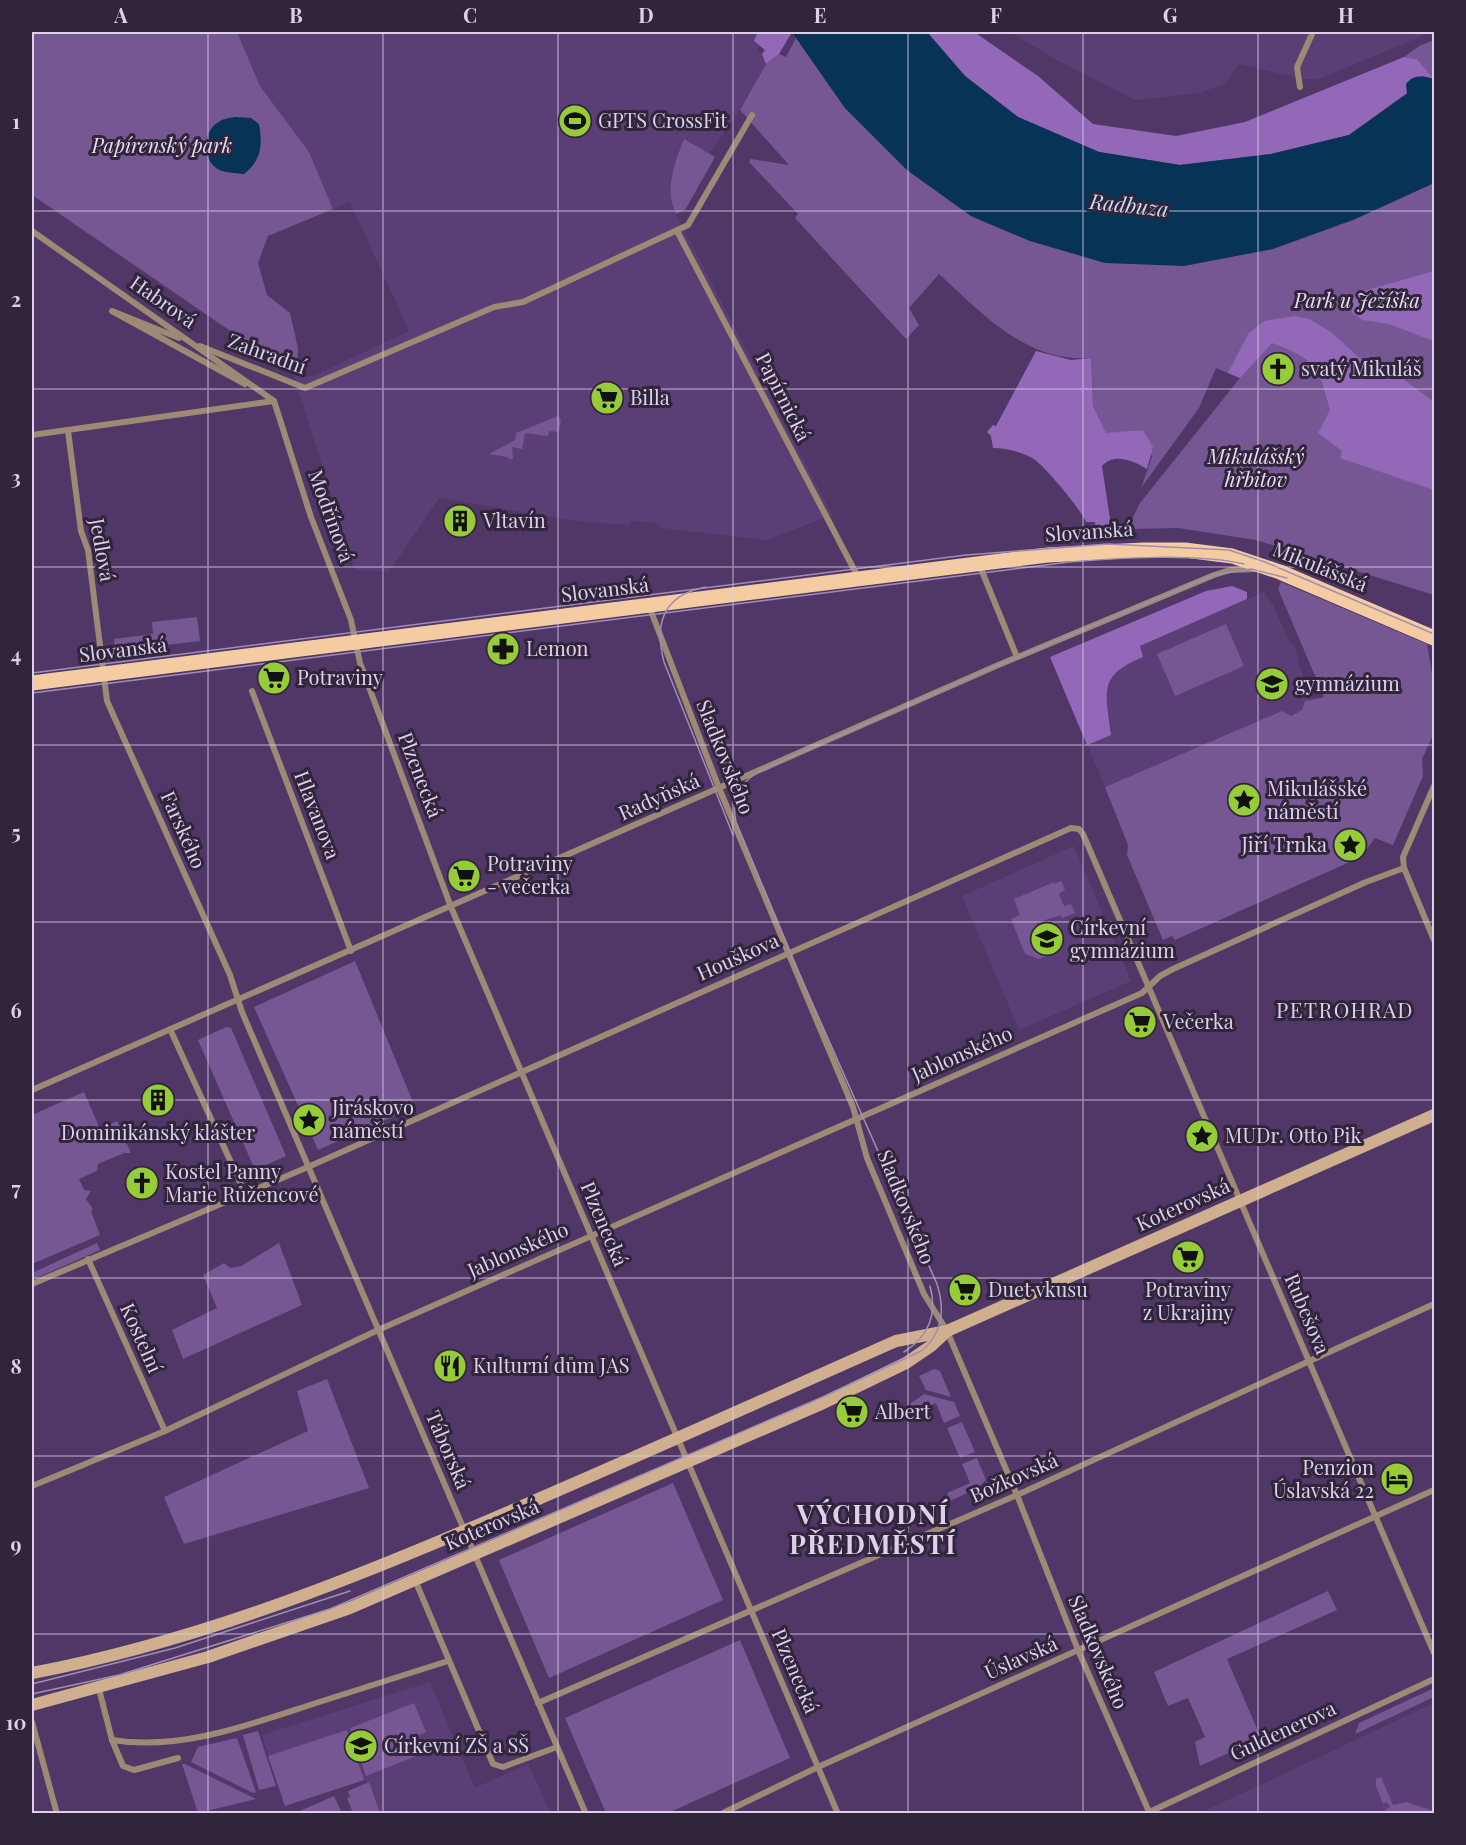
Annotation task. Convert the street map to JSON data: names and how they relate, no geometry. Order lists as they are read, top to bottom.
{
  "streets": {
    "main road": ["Slovanská", "Mikulášská"],
    "street": [
      "Habrová",
      "Zahradní",
      "Papírnická",
      "Modřínová",
      "Jedlová",
      "Sladkovského",
      "Plzenecká",
      "Radyňská",
      "Hlavanova",
      "Farského",
      "Houškova",
      "Jablonského",
      "Koterovská",
      "Rubešova",
      "Kostelní",
      "Táborská",
      "Božkovská",
      "Úslavská",
      "Guldenerova"
    ]
  },
  "crossings": [
    ["Habrová", "Zahradní"],
    ["Habrová", "Modřínová"],
    ["Zahradní", "Papírnická"],
    ["Zahradní", "Modřínová"],
    ["Papírnická", "Slovanská"],
    ["Modřínová", "Slovanská"],
    ["Modřínová", "Plzenecká"],
    ["Slovanská", "Jedlová"],
    ["Slovanská", "Mikulášská"],
    ["Slovanská", "Sladkovského"],
    ["Slovanská", "Plzenecká"],
    ["Slovanská", "Farského"],
    ["Jedlová", "Farského"],
    ["Sladkovského", "Radyňská"],
    ["Sladkovského", "Houškova"],
    ["Sladkovského", "Jablonského"],
    ["Sladkovského", "Koterovská"],
    ["Sladkovského", "Božkovská"],
    ["Sladkovského", "Úslavská"],
    ["Sladkovského", "Guldenerova"],
    ["Plzenecká", "Radyňská"],
    ["Plzenecká", "Houškova"],
    ["Plzenecká", "Jablonského"],
    ["Plzenecká", "Koterovská"],
    ["Plzenecká", "Božkovská"],
    ["Plzenecká", "Úslavská"],
    ["Radyňská", "Hlavanova"],
    ["Houškova", "Jablonského"],
    ["Houškova", "Rubešova"],
    ["Houškova", "Táborská"],
    ["Jablonského", "Rubešova"],
    ["Jablonského", "Kostelní"],
    ["Jablonského", "Táborská"],
    ["Koterovská", "Rubešova"],
    ["Koterovská", "Táborská"],
    ["Rubešova", "Božkovská"],
    ["Rubešova", "Úslavská"],
    ["Táborská", "Božkovská"]
  ],
  "districts": ["PETROHRAD", "VÝCHODNÍ PŘEDMĚSTÍ"],
  "water": ["Radbuza"],
  "parks": ["Papírenský park", "Park u Ježíška", "Mikulášský hřbitov"],
  "places": {
    "sports": ["GPTS CrossFit"],
    "church": ["svatý Mikuláš", "Kostel Panny Marie Růžencové"],
    "supermarket": [
      "Billa",
      "Potraviny",
      "Potraviny - večerka",
      "Večerka",
      "Potraviny z Ukrajiny",
      "Duet vkusu",
      "Albert"
    ],
    "building": ["Vltavín", "Dominikánský klášter"],
    "pharmacy": ["Lemon"],
    "school or university": ["gymnázium", "Církevní gymnázium", "Církevní ZŠ a SŠ"],
    "place": [
      "Mikulášské náměstí",
      "Jiří Trnka",
      "Jiráskovo náměstí",
      "MUDr. Otto Pik"
    ],
    "restaurant": ["Kulturní dům JAS"],
    "hotel": ["Penzion Úslavská 22"]
  },
  "grid": {
    "columns": [
      "A",
      "B",
      "C",
      "D",
      "E",
      "F",
      "G",
      "H"
    ],
    "rows": [
      "1",
      "2",
      "3",
      "4",
      "5",
      "6",
      "7",
      "8",
      "9",
      "10"
    ]
  }
}
